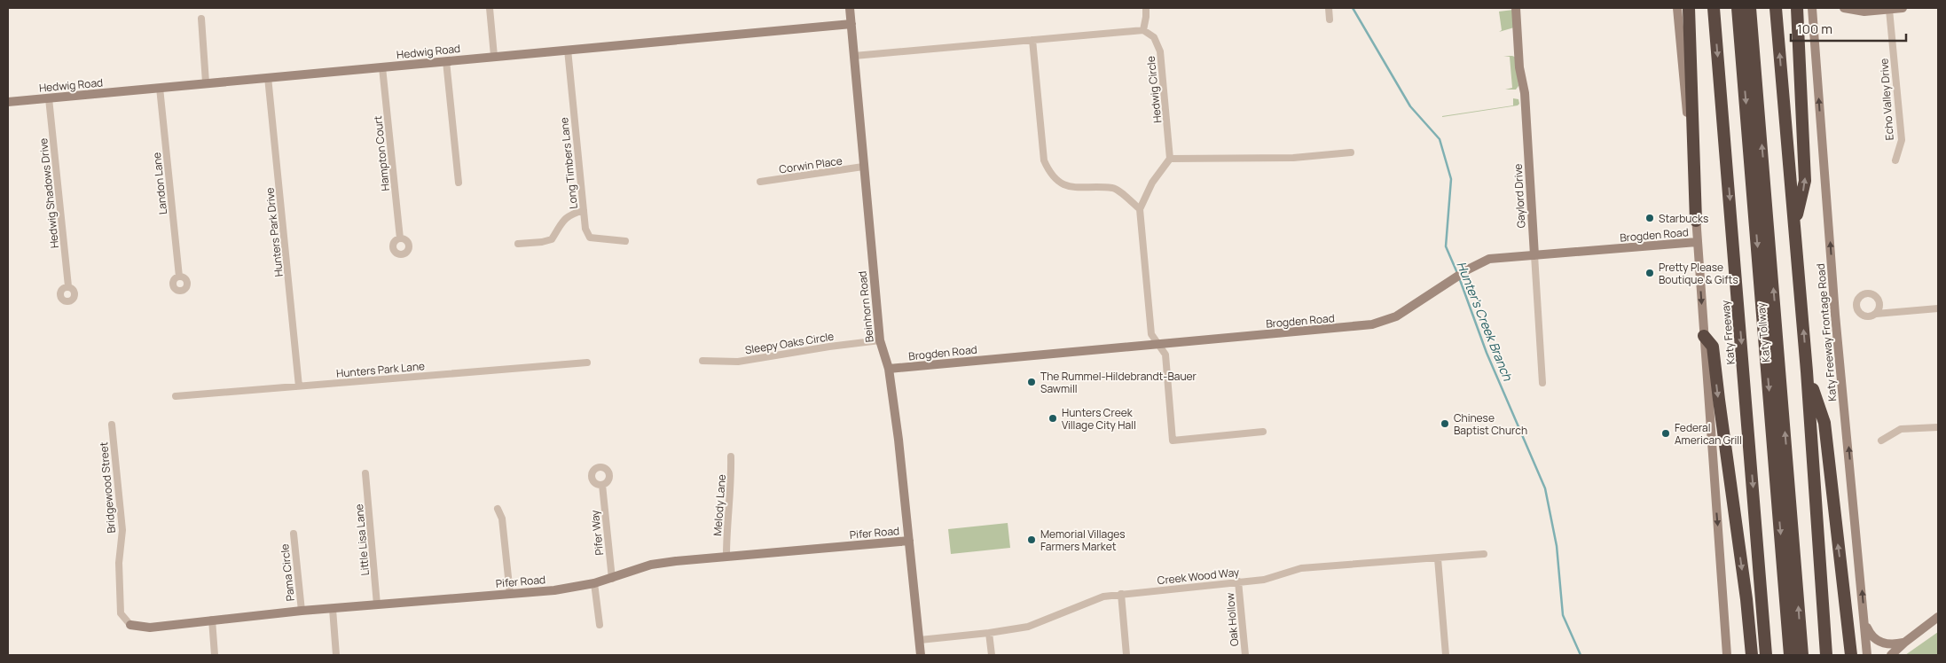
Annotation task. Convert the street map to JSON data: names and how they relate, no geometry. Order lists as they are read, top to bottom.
{
  "streets": {
    "highway": ["Katy Freeway", "Katy Tollway"],
    "street": [
      "Hedwig Road",
      "Hedwig Circle",
      "Echo Valley Drive",
      "Hampton Court",
      "Long Timbers Lane",
      "Corwin Place",
      "Landon Lane",
      "Hedwig Shadows Drive",
      "Gaylord Drive",
      "Hunters Park Drive",
      "Brogden Road",
      "Beinhorn Road",
      "Katy Freeway Frontage Road",
      "Sleepy Oaks Circle",
      "Hunters Park Lane",
      "Bridgewood Street",
      "Melody Lane",
      "Pifer Way",
      "Pifer Road",
      "Little Lisa Lane",
      "Pama Circle",
      "Creek Wood Way",
      "Oak Hollow"
    ]
  },
  "crossings": [
    ["Hedwig Road", "Hampton Court"],
    ["Hedwig Road", "Long Timbers Lane"],
    ["Hedwig Road", "Landon Lane"],
    ["Hedwig Road", "Hedwig Shadows Drive"],
    ["Hedwig Road", "Hunters Park Drive"],
    ["Hedwig Road", "Beinhorn Road"],
    ["Corwin Place", "Beinhorn Road"],
    ["Gaylord Drive", "Brogden Road"],
    ["Hunters Park Drive", "Hunters Park Lane"],
    ["Brogden Road", "Beinhorn Road"],
    ["Beinhorn Road", "Sleepy Oaks Circle"],
    ["Beinhorn Road", "Pifer Road"],
    ["Beinhorn Road", "Creek Wood Way"],
    ["Bridgewood Street", "Pifer Road"],
    ["Melody Lane", "Pifer Road"],
    ["Pifer Way", "Pifer Road"],
    ["Pifer Road", "Little Lisa Lane"],
    ["Pifer Road", "Pama Circle"],
    ["Creek Wood Way", "Oak Hollow"]
  ],
  "one_way": ["Katy Freeway Frontage Road"],
  "water": ["Hunter's Creek Branch"],
  "places": [
    "Starbucks",
    "Pretty Please Boutique & Gifts",
    "The Rummel-Hildebrandt-Bauer Sawmill",
    "Hunters Creek Village City Hall",
    "Chinese Baptist Church",
    "Federal American Grill",
    "Memorial Villages Farmers Market"
  ],
  "scale_bar": "100 m"
}
